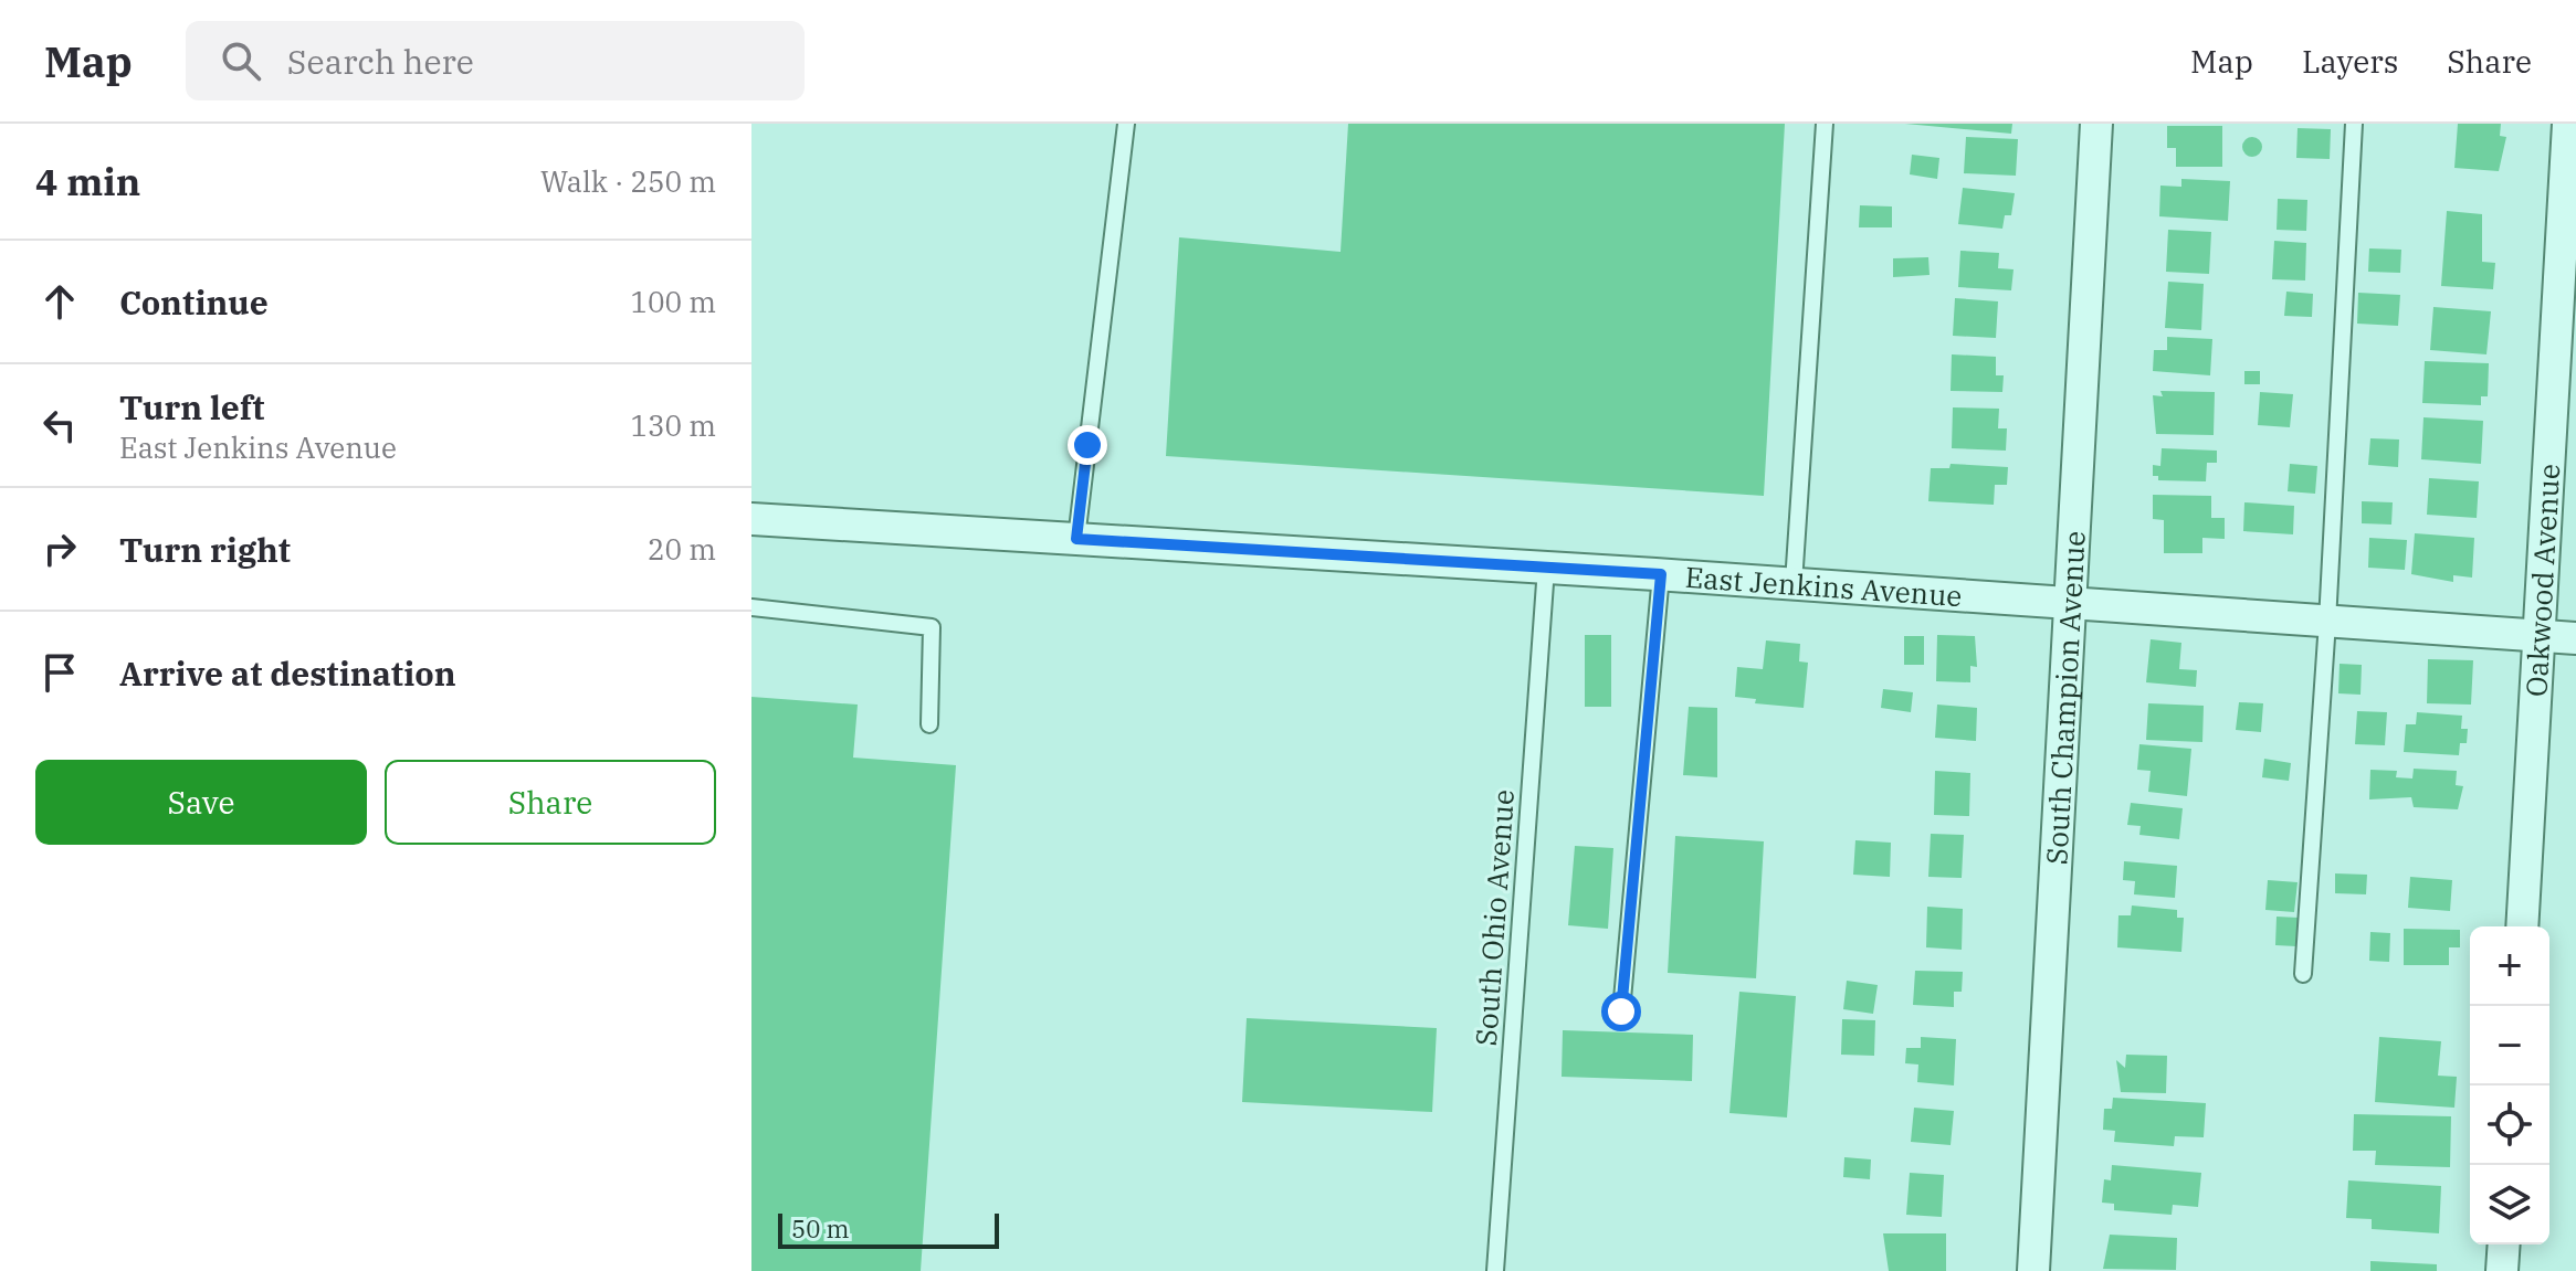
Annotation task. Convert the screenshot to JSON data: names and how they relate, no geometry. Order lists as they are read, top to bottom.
{
  "streets": {
    "street": ["Oakwood Avenue", "East Jenkins Avenue", "South Champion Avenue"],
    "lane": ["South Ohio Avenue"]
  },
  "crossings": [
    ["Oakwood Avenue", "East Jenkins Avenue"],
    ["East Jenkins Avenue", "South Champion Avenue"],
    ["East Jenkins Avenue", "South Ohio Avenue"]
  ],
  "scale_bar": "50 m",
  "page": {
    "header": "Map",
    "search": "Search here",
    "nav": ["Map", "Layers", "Share"],
    "heading": ["4 min", "Walk · 250 m"],
    "list": [
      ["Continue", "100 m"],
      ["Turn left", "East Jenkins Avenue", "130 m"],
      ["Turn right", "20 m"],
      "Arrive at destination"
    ],
    "buttons": ["Save", "Share"],
    "map_buttons": ["+", "−"],
    "scale": "50 m"
  }
}
